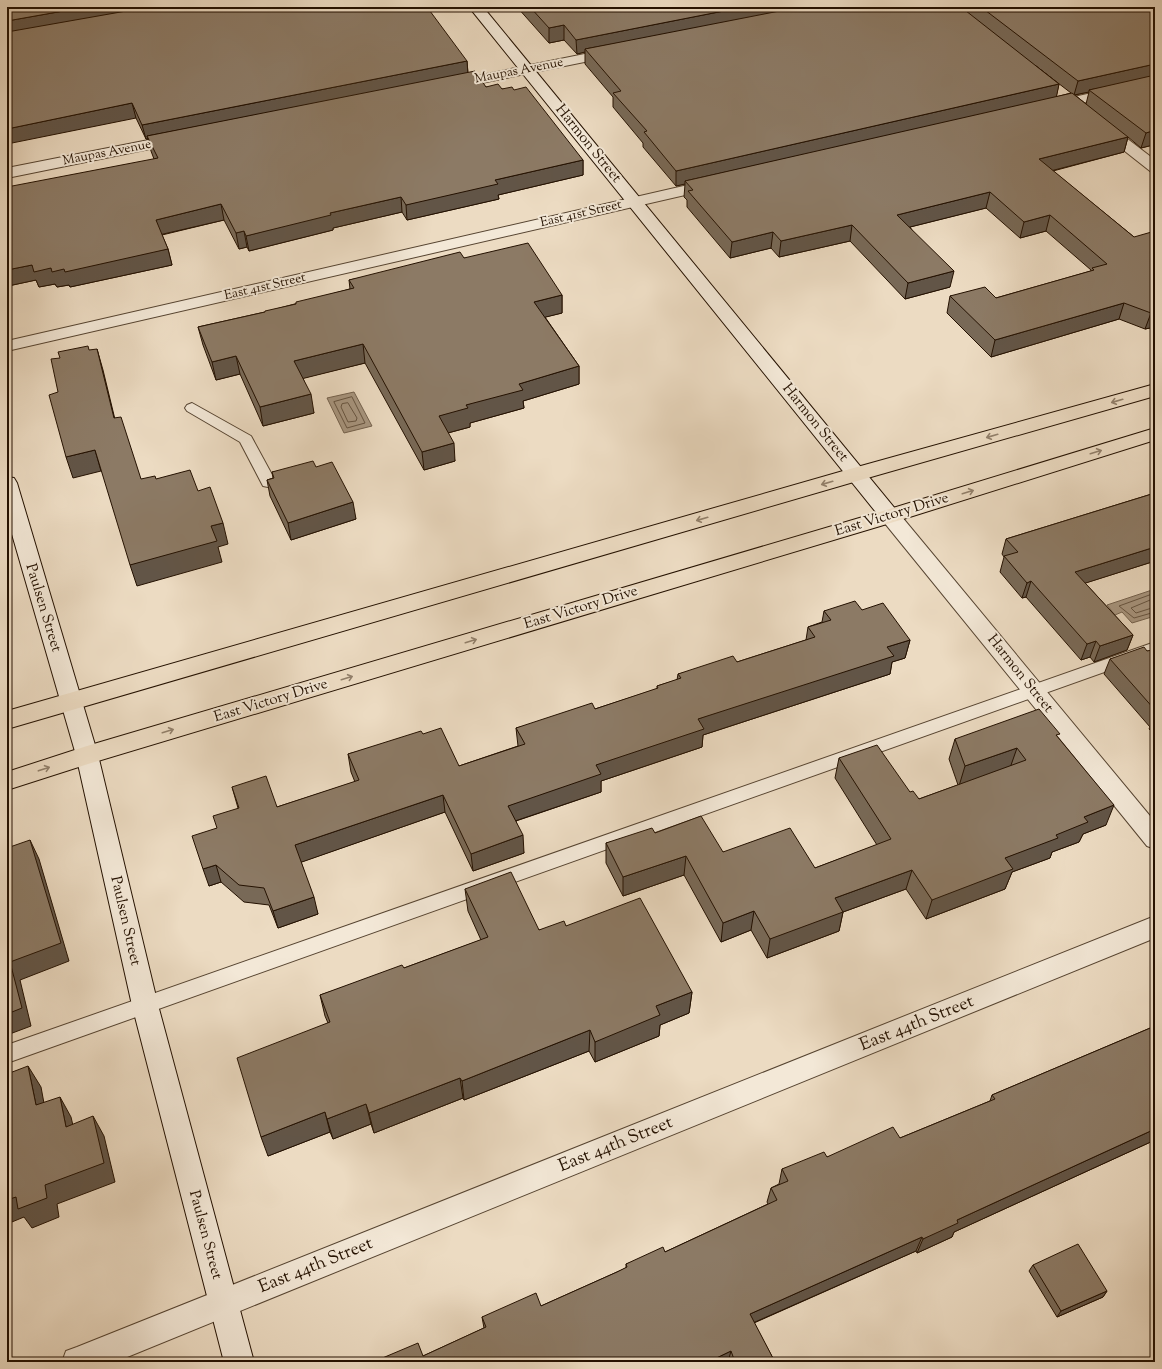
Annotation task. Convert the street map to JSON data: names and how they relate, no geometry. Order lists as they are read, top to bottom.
{
  "streets": {
    "main road": ["East Victory Drive"],
    "street": [
      "Maupas Avenue",
      "Harmon Street",
      "East 41st Street",
      "Paulsen Street",
      "East 44th Street"
    ]
  },
  "crossings": [
    ["Maupas Avenue", "Harmon Street"],
    ["Harmon Street", "East 41st Street"],
    ["Harmon Street", "East Victory Drive"],
    ["East Victory Drive", "Paulsen Street"],
    ["Paulsen Street", "East 44th Street"]
  ]
}
